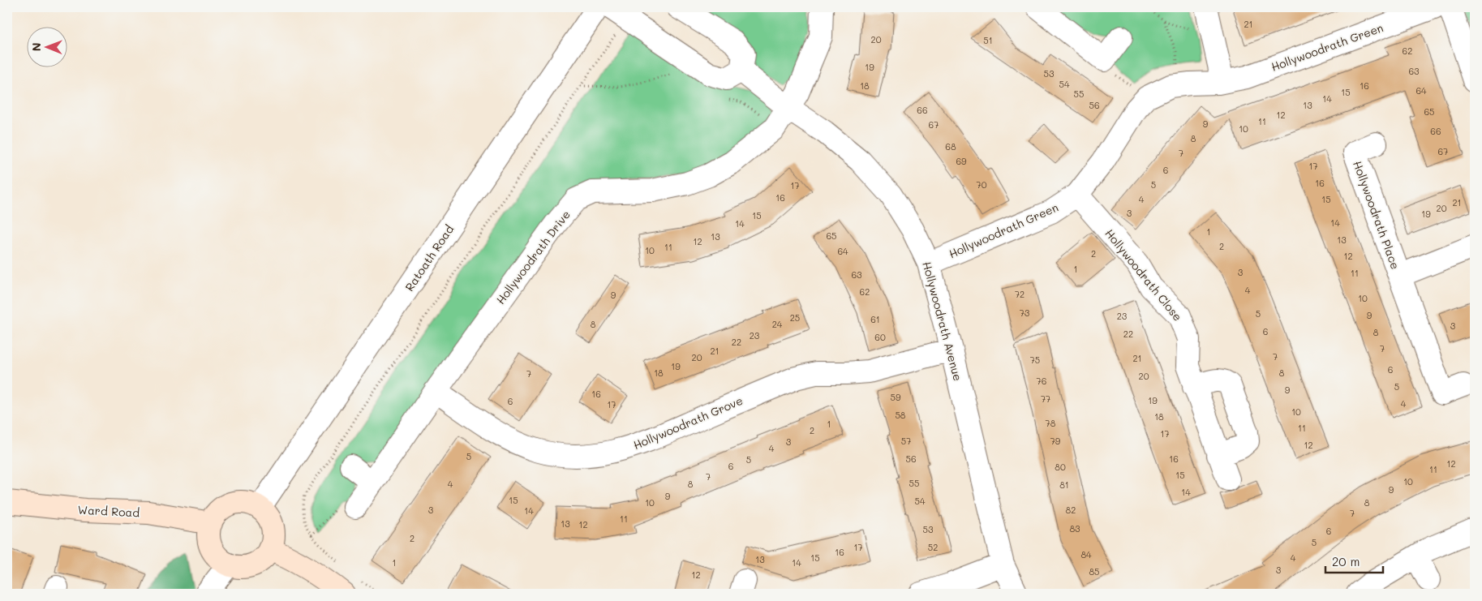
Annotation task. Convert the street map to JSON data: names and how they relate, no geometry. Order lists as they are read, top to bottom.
{
  "streets": {
    "main road": ["Ward Road"],
    "street": [
      "Hollywoodrath Green",
      "Hollywoodrath Place",
      "Hollywoodrath Drive",
      "Ratoath Road",
      "Hollywoodrath Close",
      "Hollywoodrath Avenue",
      "Hollywoodrath Grove"
    ]
  },
  "crossings": [
    ["Hollywoodrath Green", "Hollywoodrath Close"],
    ["Hollywoodrath Green", "Hollywoodrath Avenue"],
    ["Hollywoodrath Drive", "Hollywoodrath Avenue"],
    ["Hollywoodrath Drive", "Hollywoodrath Grove"],
    ["Ratoath Road", "Ward Road"],
    ["Hollywoodrath Avenue", "Hollywoodrath Grove"]
  ],
  "house_numbers": [
    "21",
    "20",
    "51",
    "62",
    "19",
    "63",
    "53",
    "54",
    "18",
    "16",
    "64",
    "15",
    "55",
    "14",
    "56",
    "13",
    "66",
    "65",
    "12",
    "11",
    "9",
    "67",
    "10",
    "66",
    "8",
    "68",
    "67",
    "7",
    "69",
    "17",
    "6",
    "16",
    "70",
    "5",
    "17",
    "16",
    "4",
    "15",
    "21",
    "20",
    "3",
    "19",
    "15",
    "14",
    "14",
    "1",
    "65",
    "13",
    "13",
    "12",
    "2",
    "11",
    "10",
    "64",
    "2",
    "12",
    "1",
    "3",
    "11",
    "63",
    "4",
    "62",
    "72",
    "9",
    "10",
    "73",
    "5",
    "9",
    "23",
    "25",
    "61",
    "8",
    "24",
    "3",
    "6",
    "8",
    "22",
    "23",
    "60",
    "22",
    "7",
    "21",
    "7",
    "20",
    "21",
    "75",
    "19",
    "6",
    "18",
    "8",
    "7",
    "20",
    "76",
    "5",
    "9",
    "16",
    "59",
    "77",
    "19",
    "6",
    "4",
    "17",
    "10",
    "58",
    "18",
    "78",
    "1",
    "11",
    "2",
    "17",
    "57",
    "79",
    "3",
    "12",
    "4",
    "5",
    "56",
    "16",
    "5",
    "12",
    "6",
    "80",
    "11",
    "15",
    "7",
    "10",
    "55",
    "4",
    "8",
    "81",
    "9",
    "14",
    "9",
    "15",
    "54",
    "10",
    "8",
    "3",
    "82",
    "14",
    "7",
    "11",
    "13",
    "12",
    "83",
    "53",
    "6",
    "2",
    "5",
    "17",
    "52",
    "16",
    "84",
    "15",
    "4",
    "13",
    "1",
    "14",
    "3",
    "85",
    "12"
  ],
  "scale_bar": "20 m",
  "north": "left"
}
